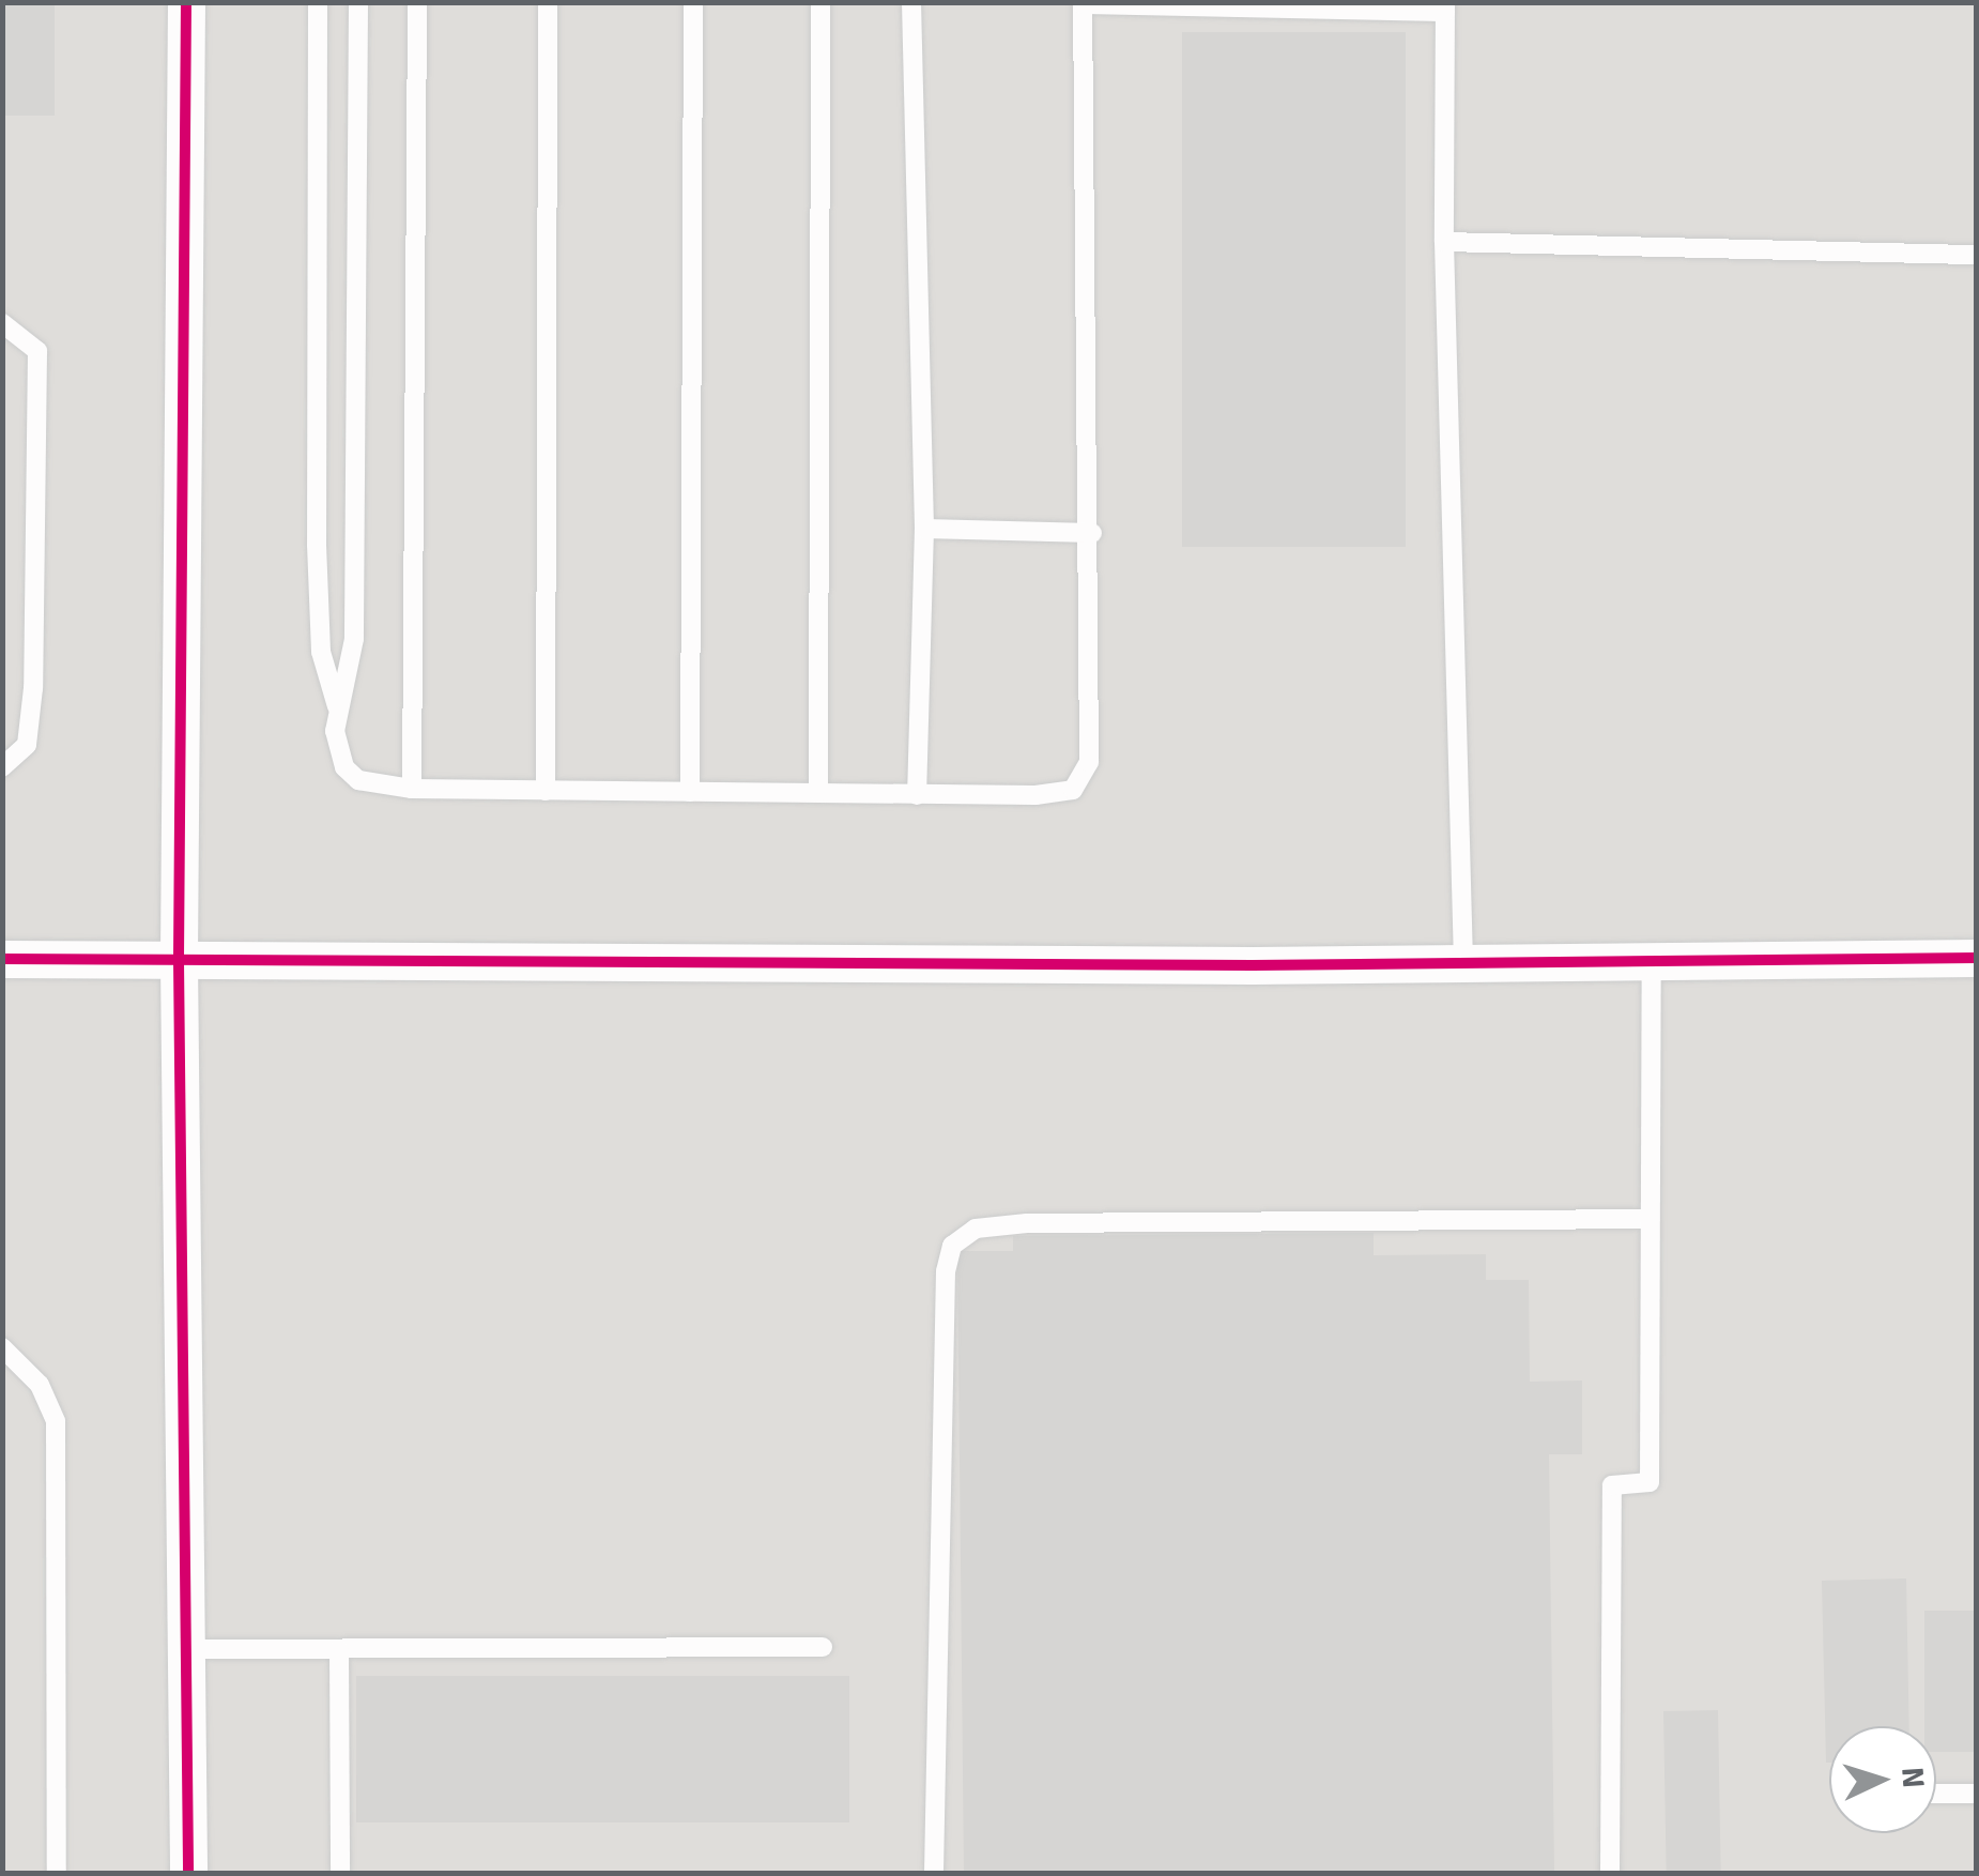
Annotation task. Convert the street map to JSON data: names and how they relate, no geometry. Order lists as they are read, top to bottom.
{
  "north": "right"
}
